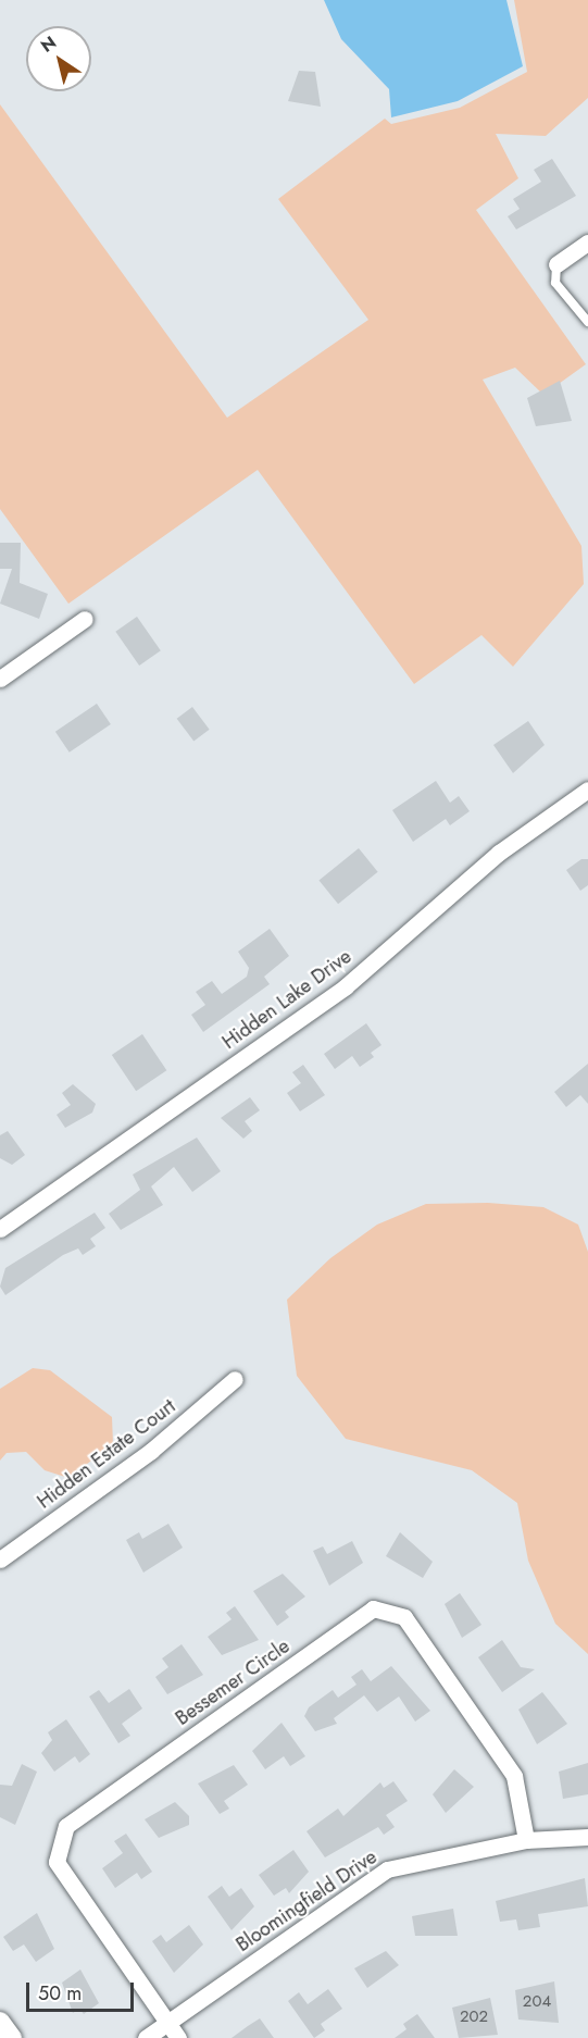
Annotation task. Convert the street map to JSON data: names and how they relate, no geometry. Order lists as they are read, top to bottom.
{
  "streets": {
    "street": [
      "Hidden Lake Drive",
      "Hidden Estate Court",
      "Bessemer Circle",
      "Bloomingfield Drive"
    ]
  },
  "crossings": [
    ["Bessemer Circle", "Bloomingfield Drive"]
  ],
  "house_numbers": ["204", "202"],
  "scale_bar": "50 m",
  "north": "top left"
}
